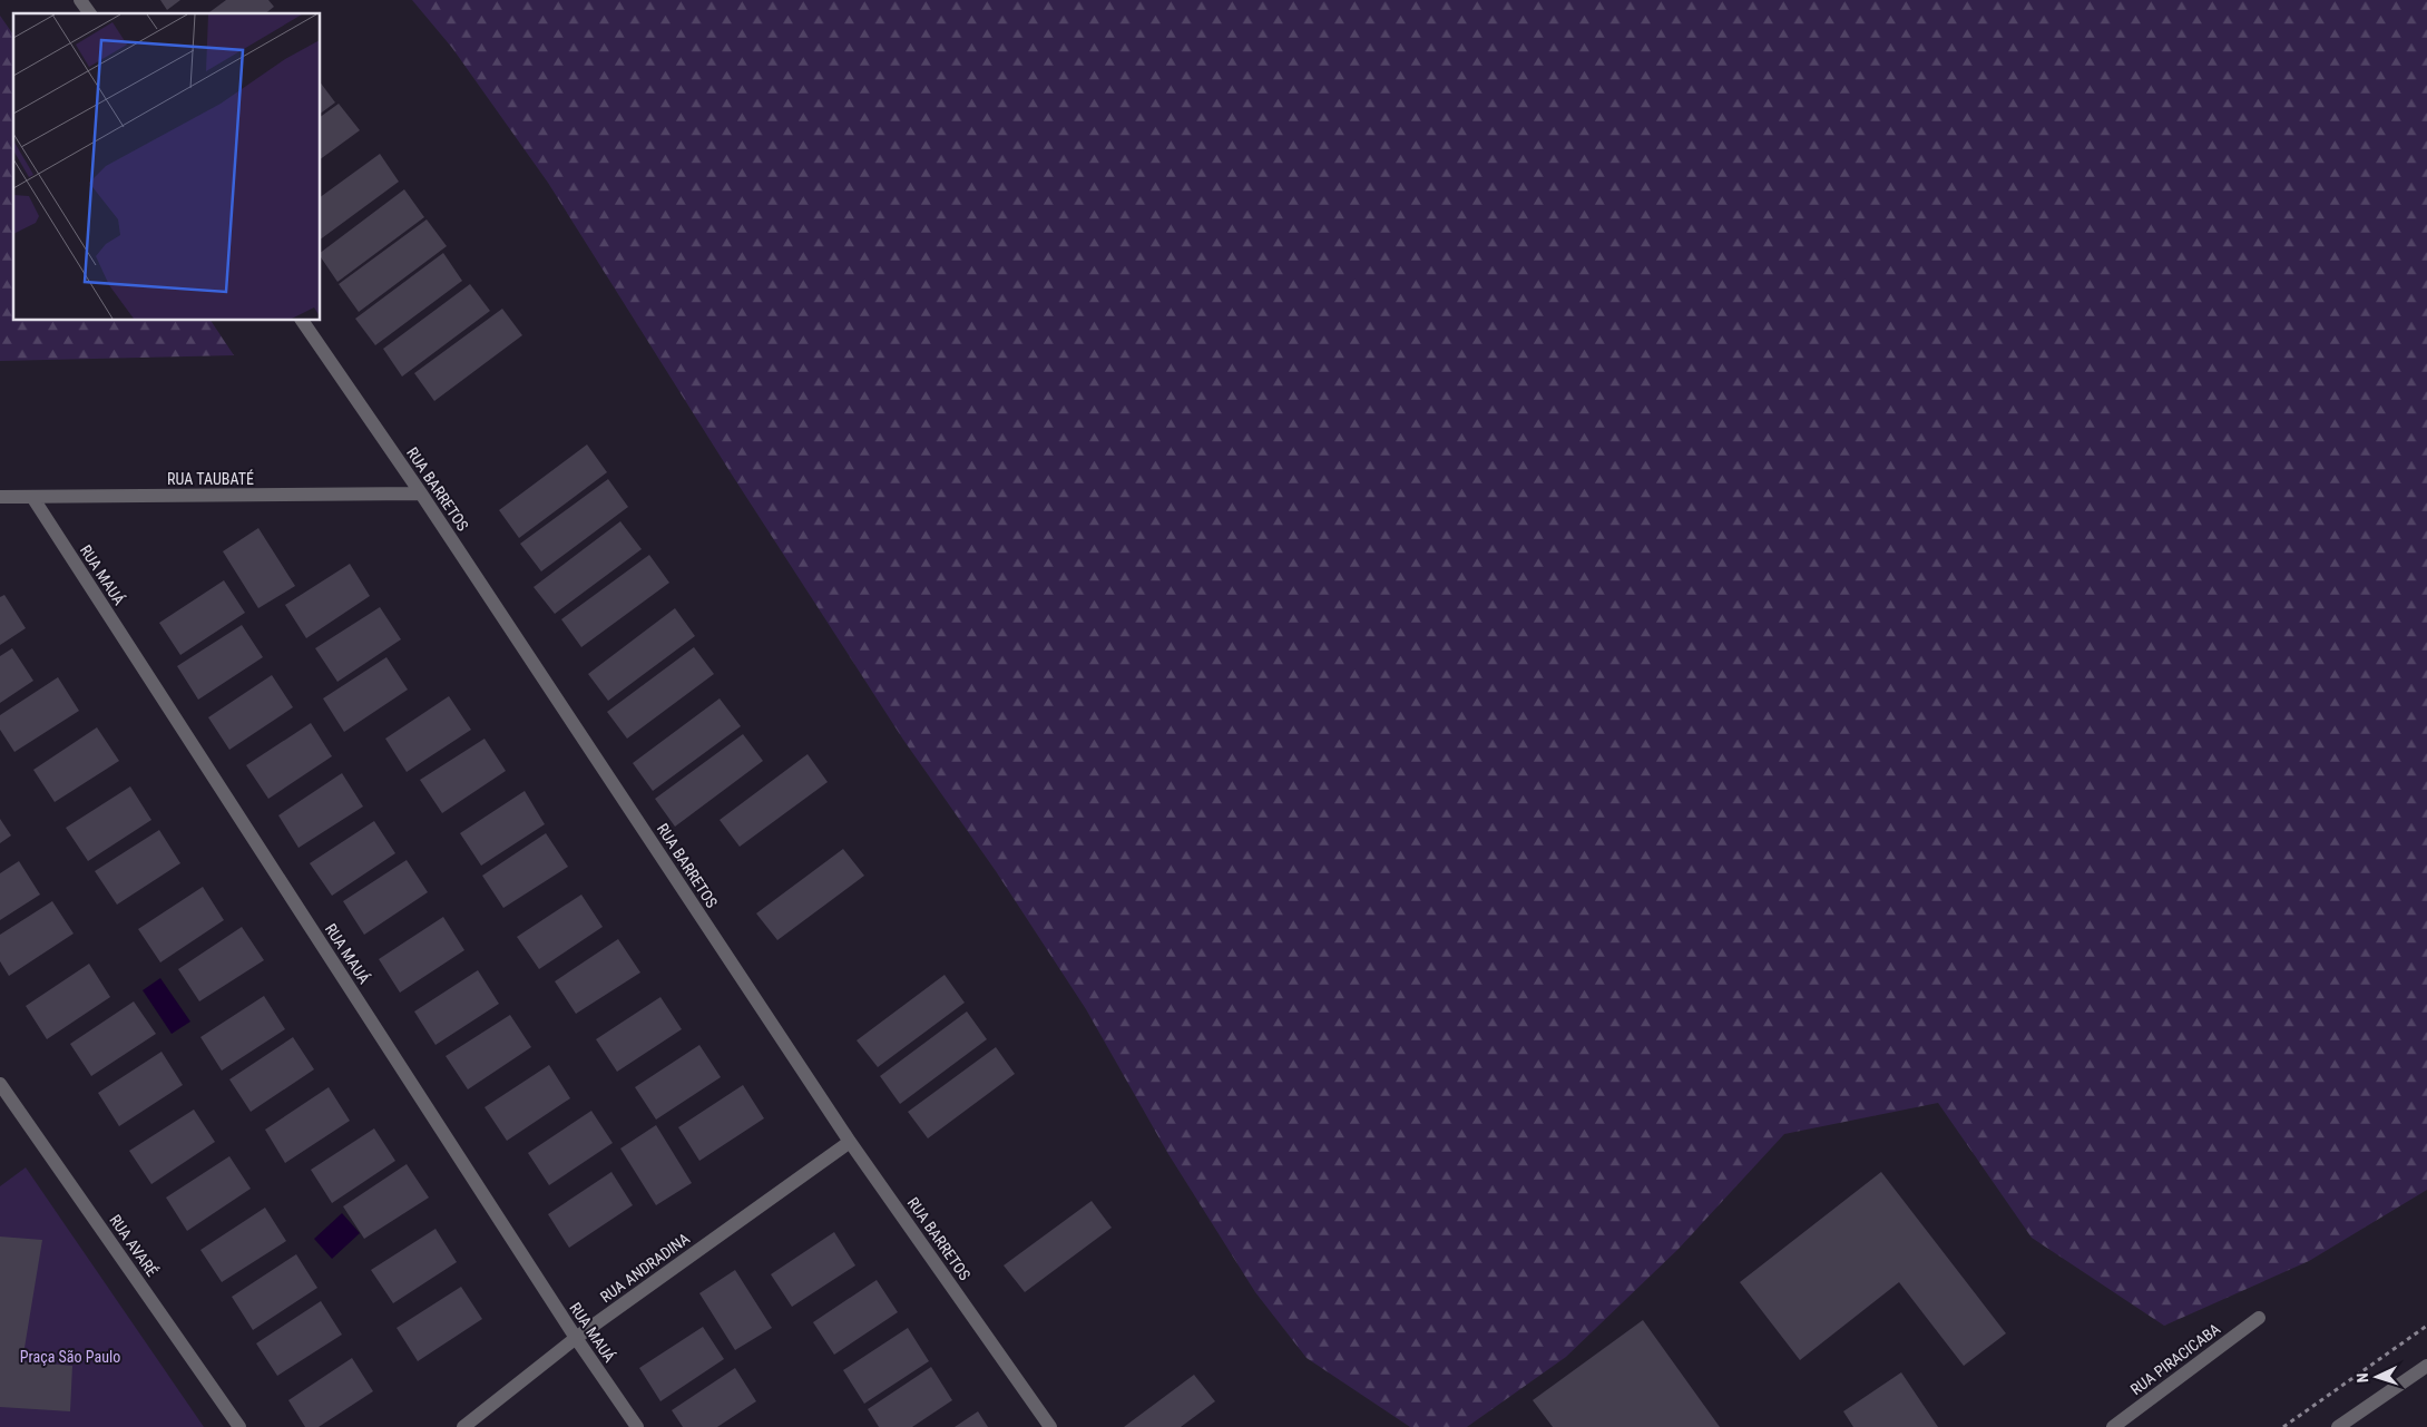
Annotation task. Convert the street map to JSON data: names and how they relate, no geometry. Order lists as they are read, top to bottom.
{
  "streets": {
    "street": [
      "RUA TAUBATÉ",
      "RUA BARRETOS",
      "RUA MAUÁ",
      "RUA AVARÉ",
      "RUA ANDRADINA",
      "RUA PIRACICABA"
    ]
  },
  "crossings": [
    ["RUA TAUBATÉ", "RUA BARRETOS"],
    ["RUA TAUBATÉ", "RUA MAUÁ"],
    ["RUA BARRETOS", "RUA ANDRADINA"],
    ["RUA MAUÁ", "RUA ANDRADINA"]
  ],
  "parks": ["Praça São Paulo"],
  "north": "left"
}
